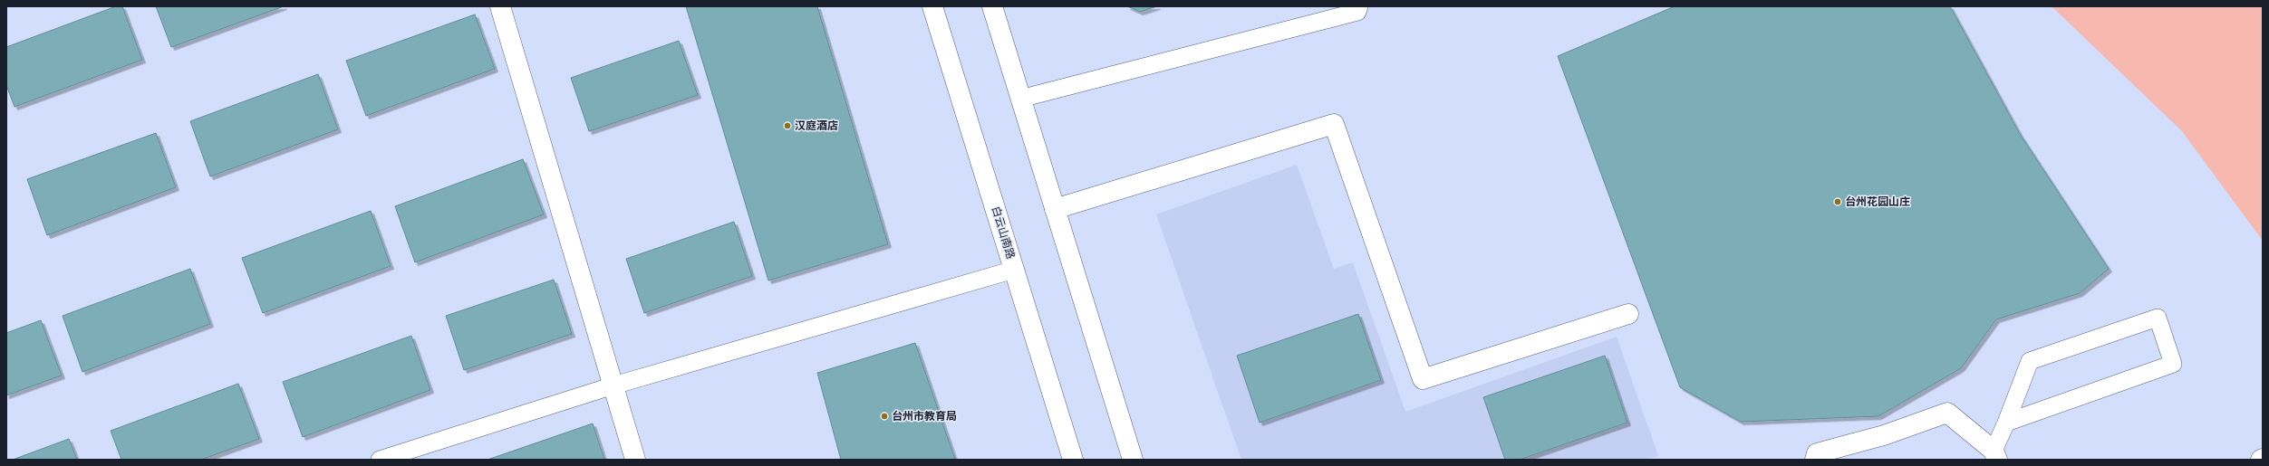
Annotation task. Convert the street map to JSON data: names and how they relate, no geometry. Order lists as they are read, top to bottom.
{
  "streets": {
    "street": ["白云山南路"]
  },
  "places": ["汉庭酒店", "台州花园山庄", "台州市教育局"]
}
